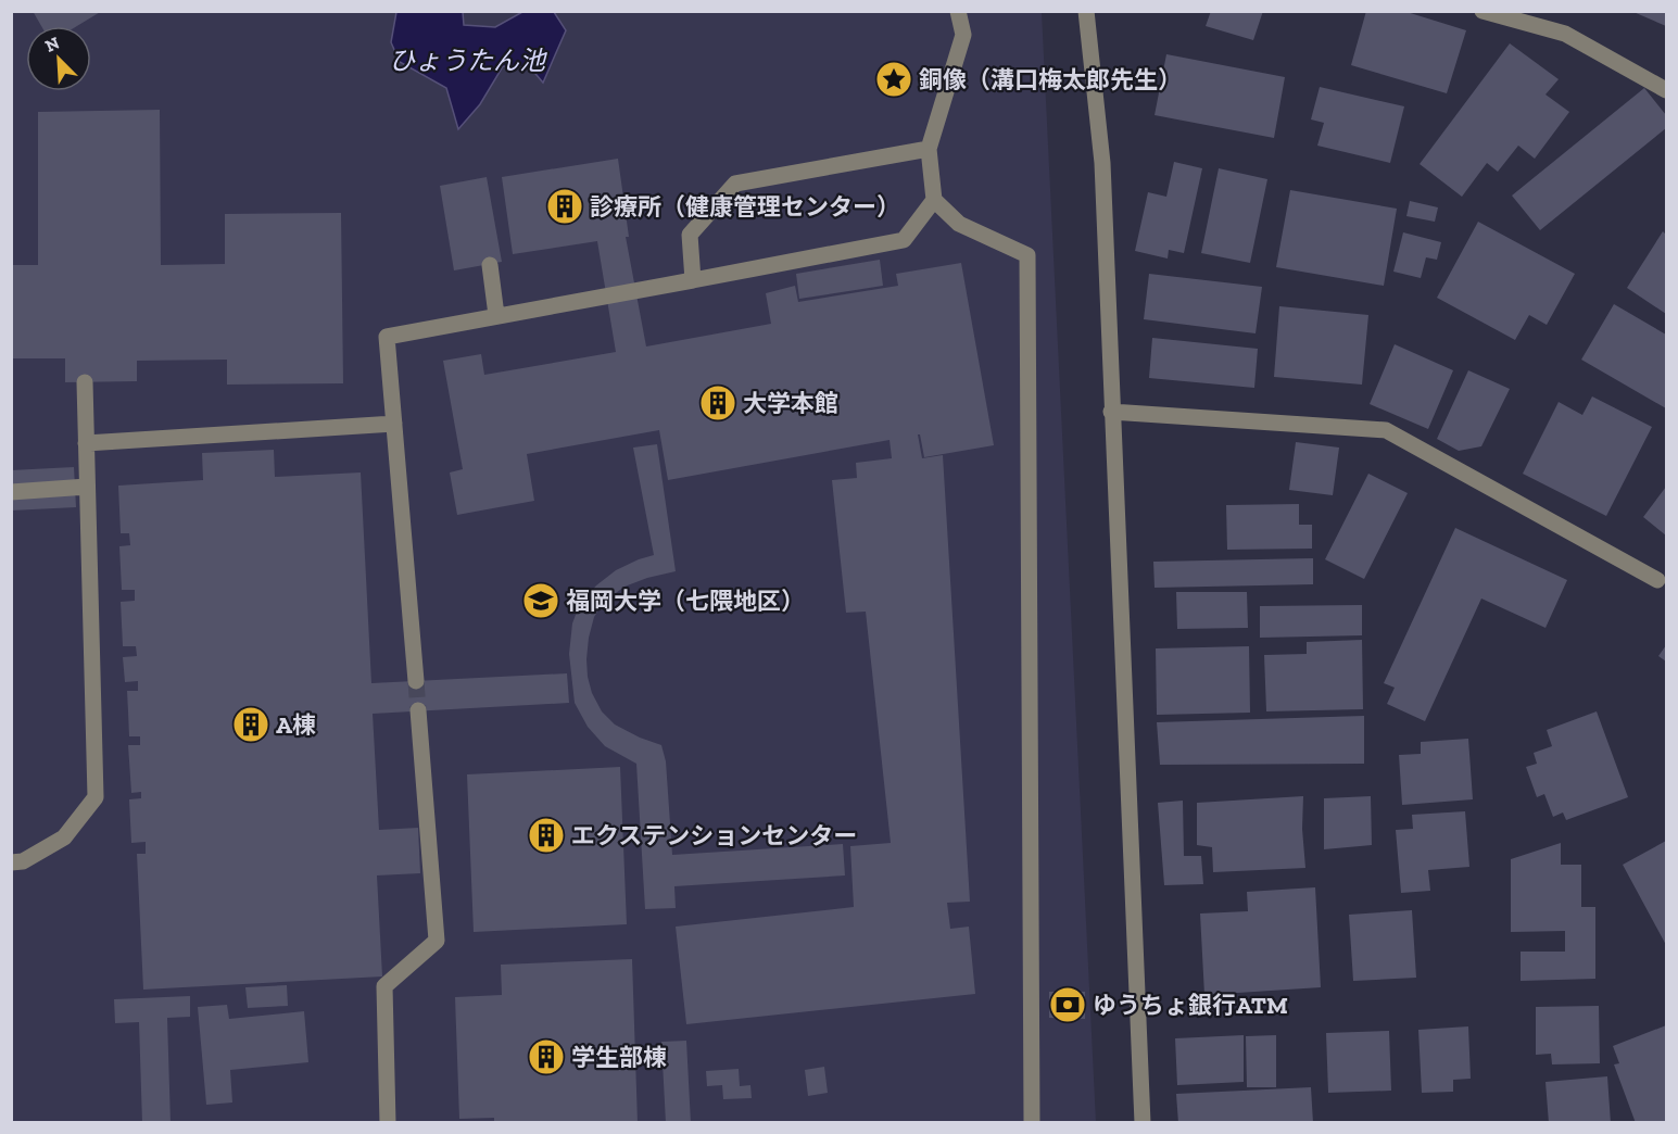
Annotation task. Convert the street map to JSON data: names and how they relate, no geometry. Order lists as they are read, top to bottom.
{
  "water": ["ひょうたん池"],
  "places": {
    "place": ["銅像（溝口梅太郎先生）"],
    "building": [
      "診療所（健康管理センター）",
      "大学本館",
      "A棟",
      "エクステンションセンター",
      "学生部棟"
    ],
    "school or university": ["福岡大学（七隈地区）"],
    "bank": ["ゆうちょ銀行ATM"]
  },
  "north": "top left"
}
